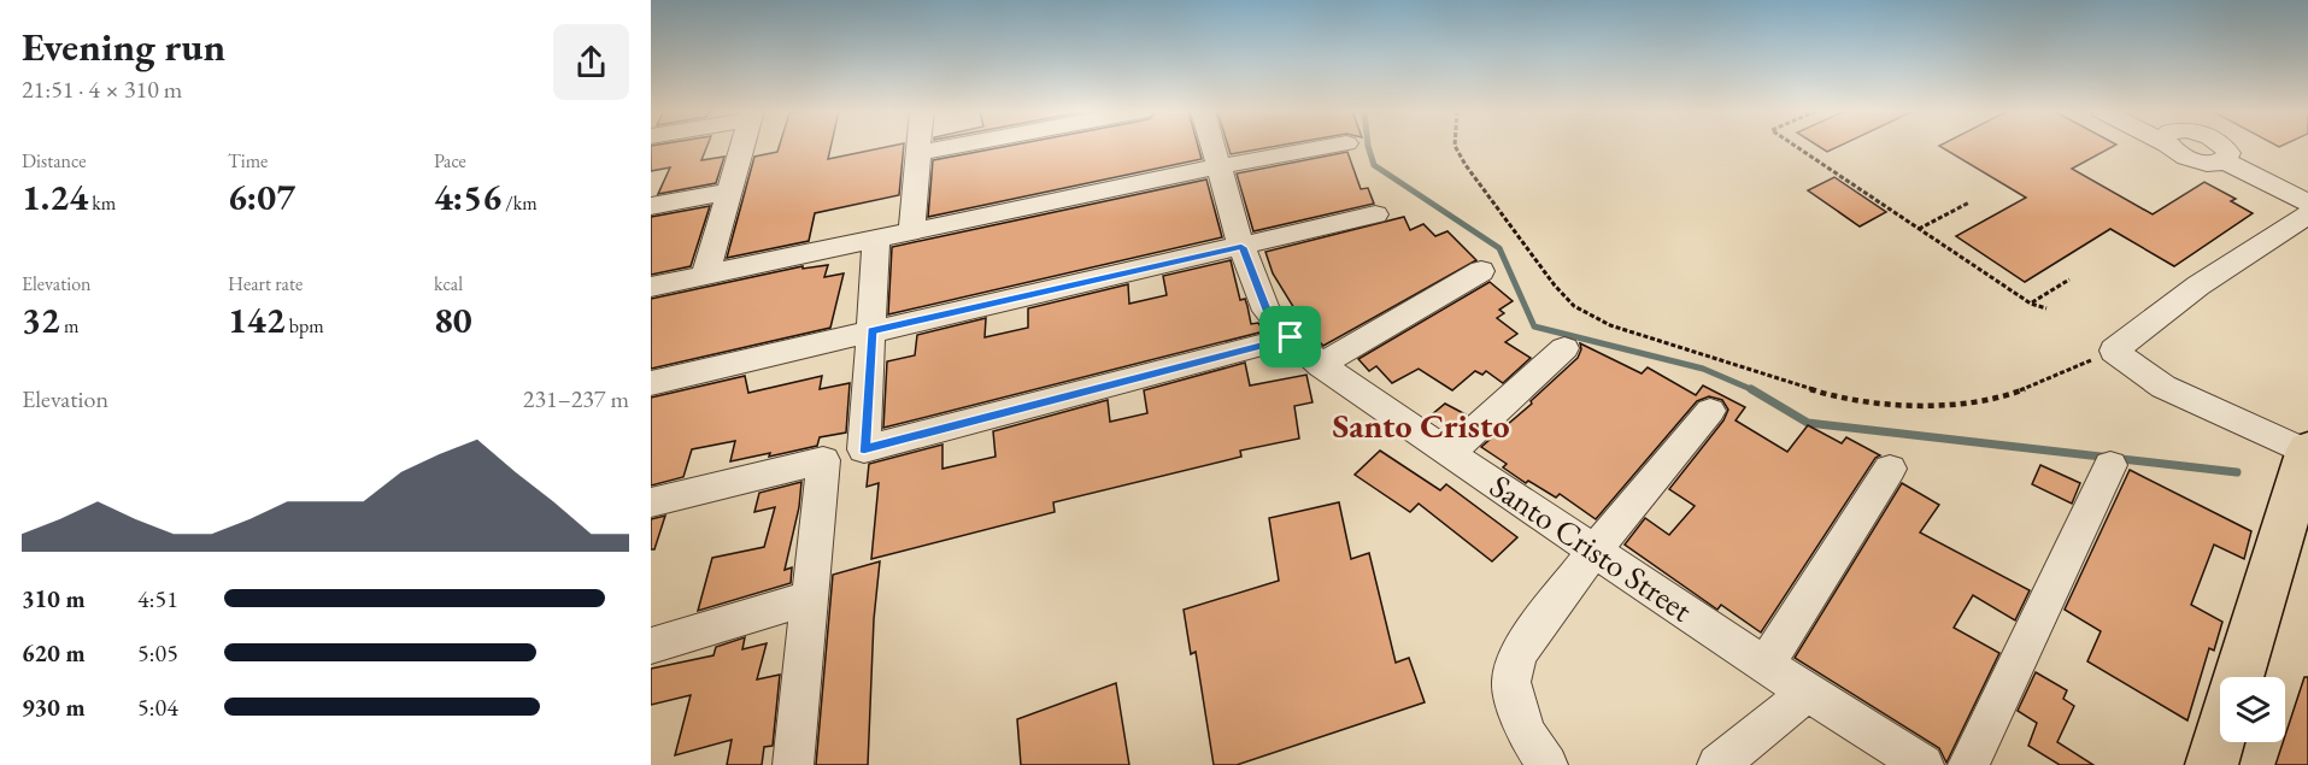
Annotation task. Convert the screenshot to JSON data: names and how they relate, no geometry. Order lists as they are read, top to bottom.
{
  "streets": {
    "street": ["Santo Cristo Street"]
  },
  "districts": ["Santo Cristo"],
  "page": {
    "heading": ["Evening run", "21:51 · 4 × 310 m"],
    "stats": [
      ["Distance", "1.24 km"],
      ["Time", "6:07"],
      ["Pace", "4:56 /km"],
      ["Elevation", "32 m"],
      ["Heart rate", "142 bpm"],
      ["kcal", "80"]
    ],
    "chart": ["Elevation", "231–237 m"],
    "list": [
      {
        "name": "310 m",
        "note": "4:51"
      },
      {
        "name": "620 m",
        "note": "5:05"
      },
      {
        "name": "930 m",
        "note": "5:04"
      }
    ]
  }
}
